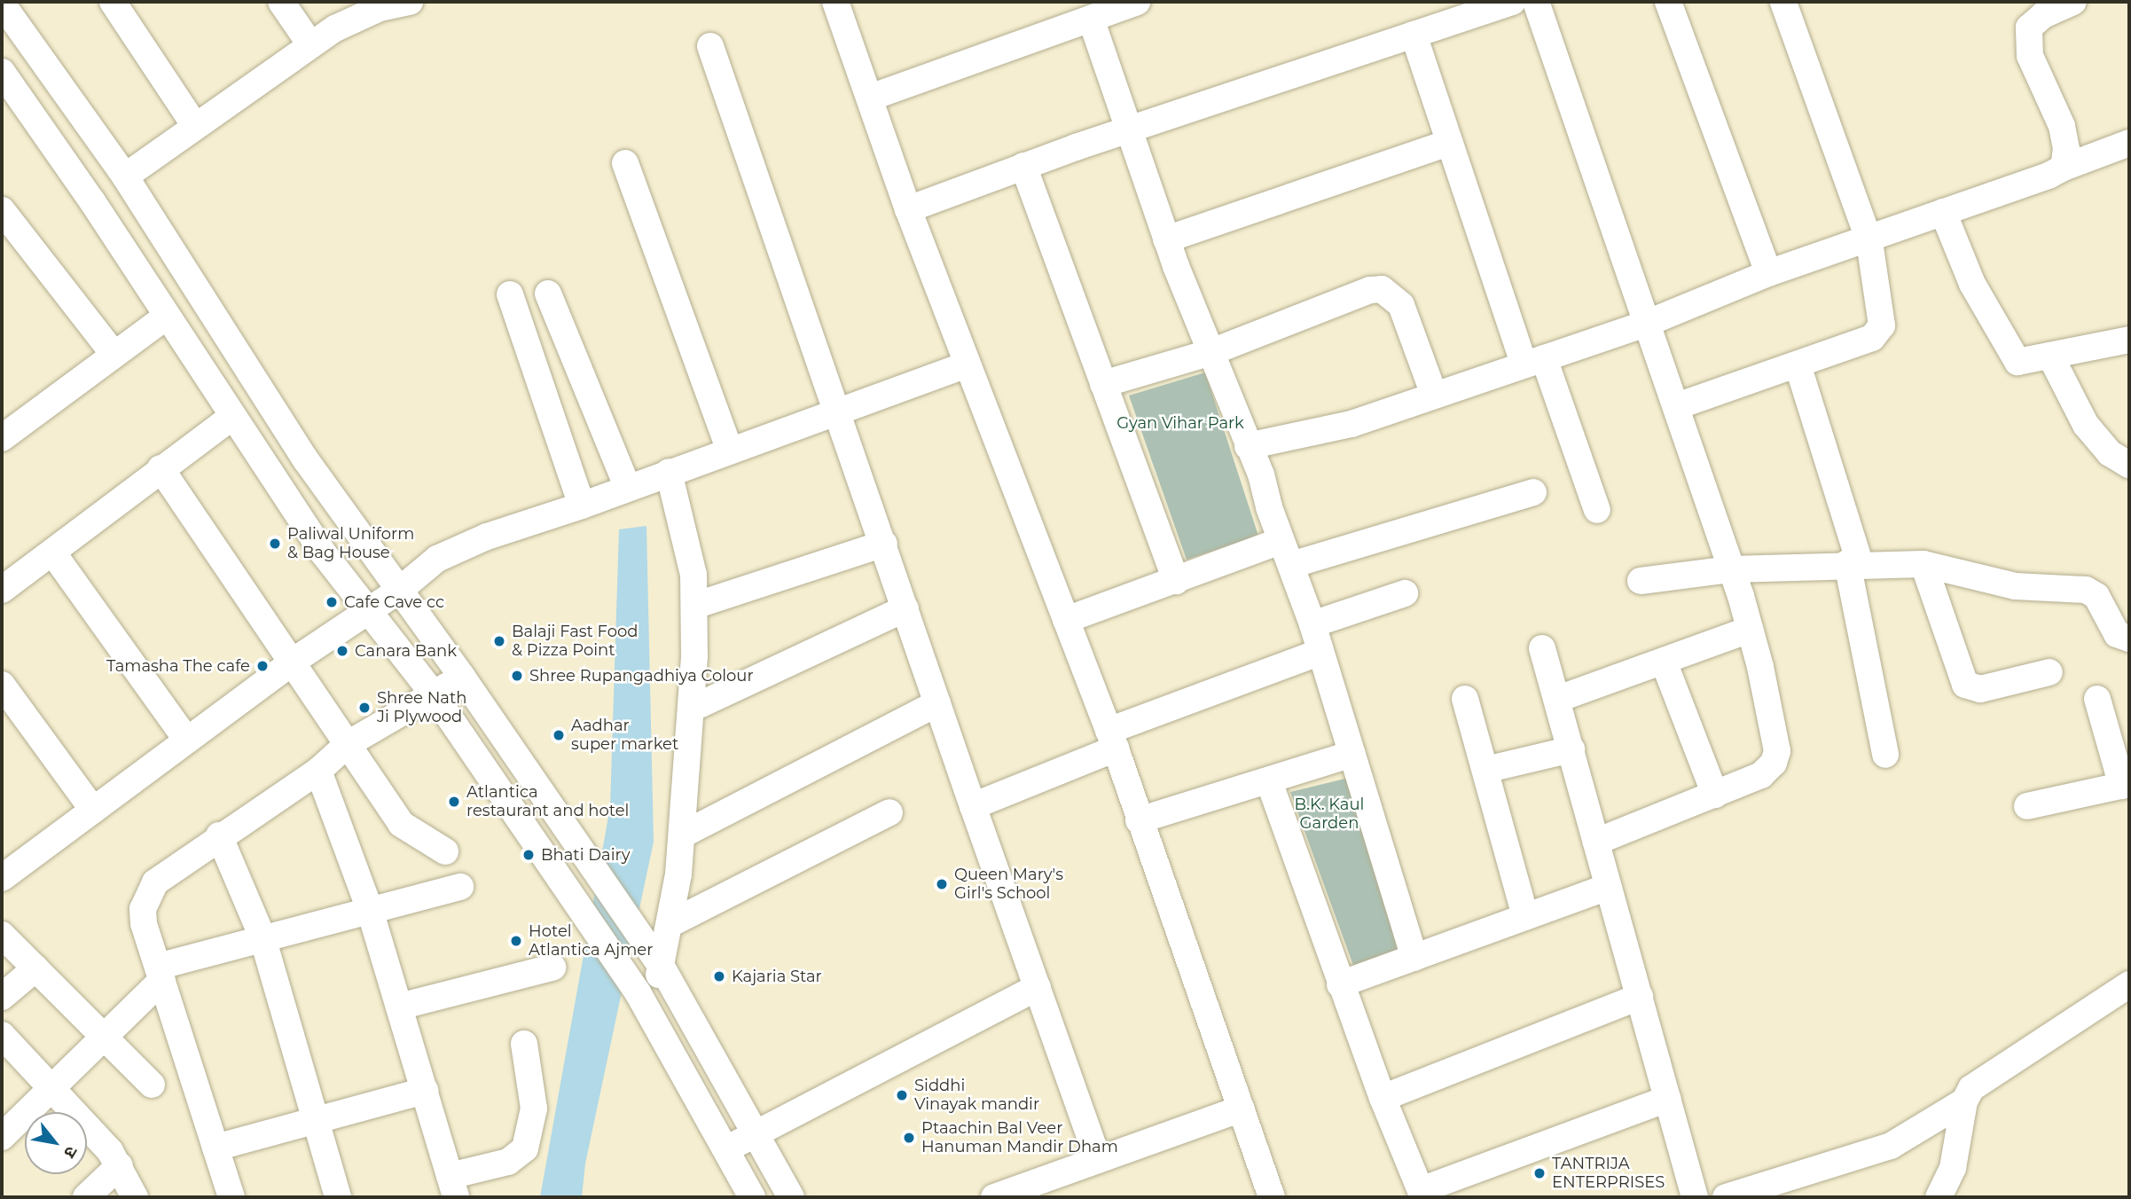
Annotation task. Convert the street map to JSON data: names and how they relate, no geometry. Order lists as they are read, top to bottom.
{
  "parks": ["Gyan Vihar Park", "B.K. Kaul Garden"],
  "places": [
    "Paliwal Uniform & Bag House",
    "Cafe Cave cc",
    "Balaji Fast Food & Pizza Point",
    "Canara Bank",
    "Tamasha The cafe",
    "Shree Rupangadhiya Colour",
    "Shree Nath Ji Plywood",
    "Aadhar super market",
    "Atlantica restaurant and hotel",
    "Bhati Dairy",
    "Queen Mary's Girl's School",
    "Hotel Atlantica Ajmer",
    "Kajaria Star",
    "Siddhi Vinayak mandir",
    "Ptaachin Bal Veer Hanuman Mandir Dham",
    "TANTRIJA ENTERPRISES"
  ],
  "north": "bottom right"
}
